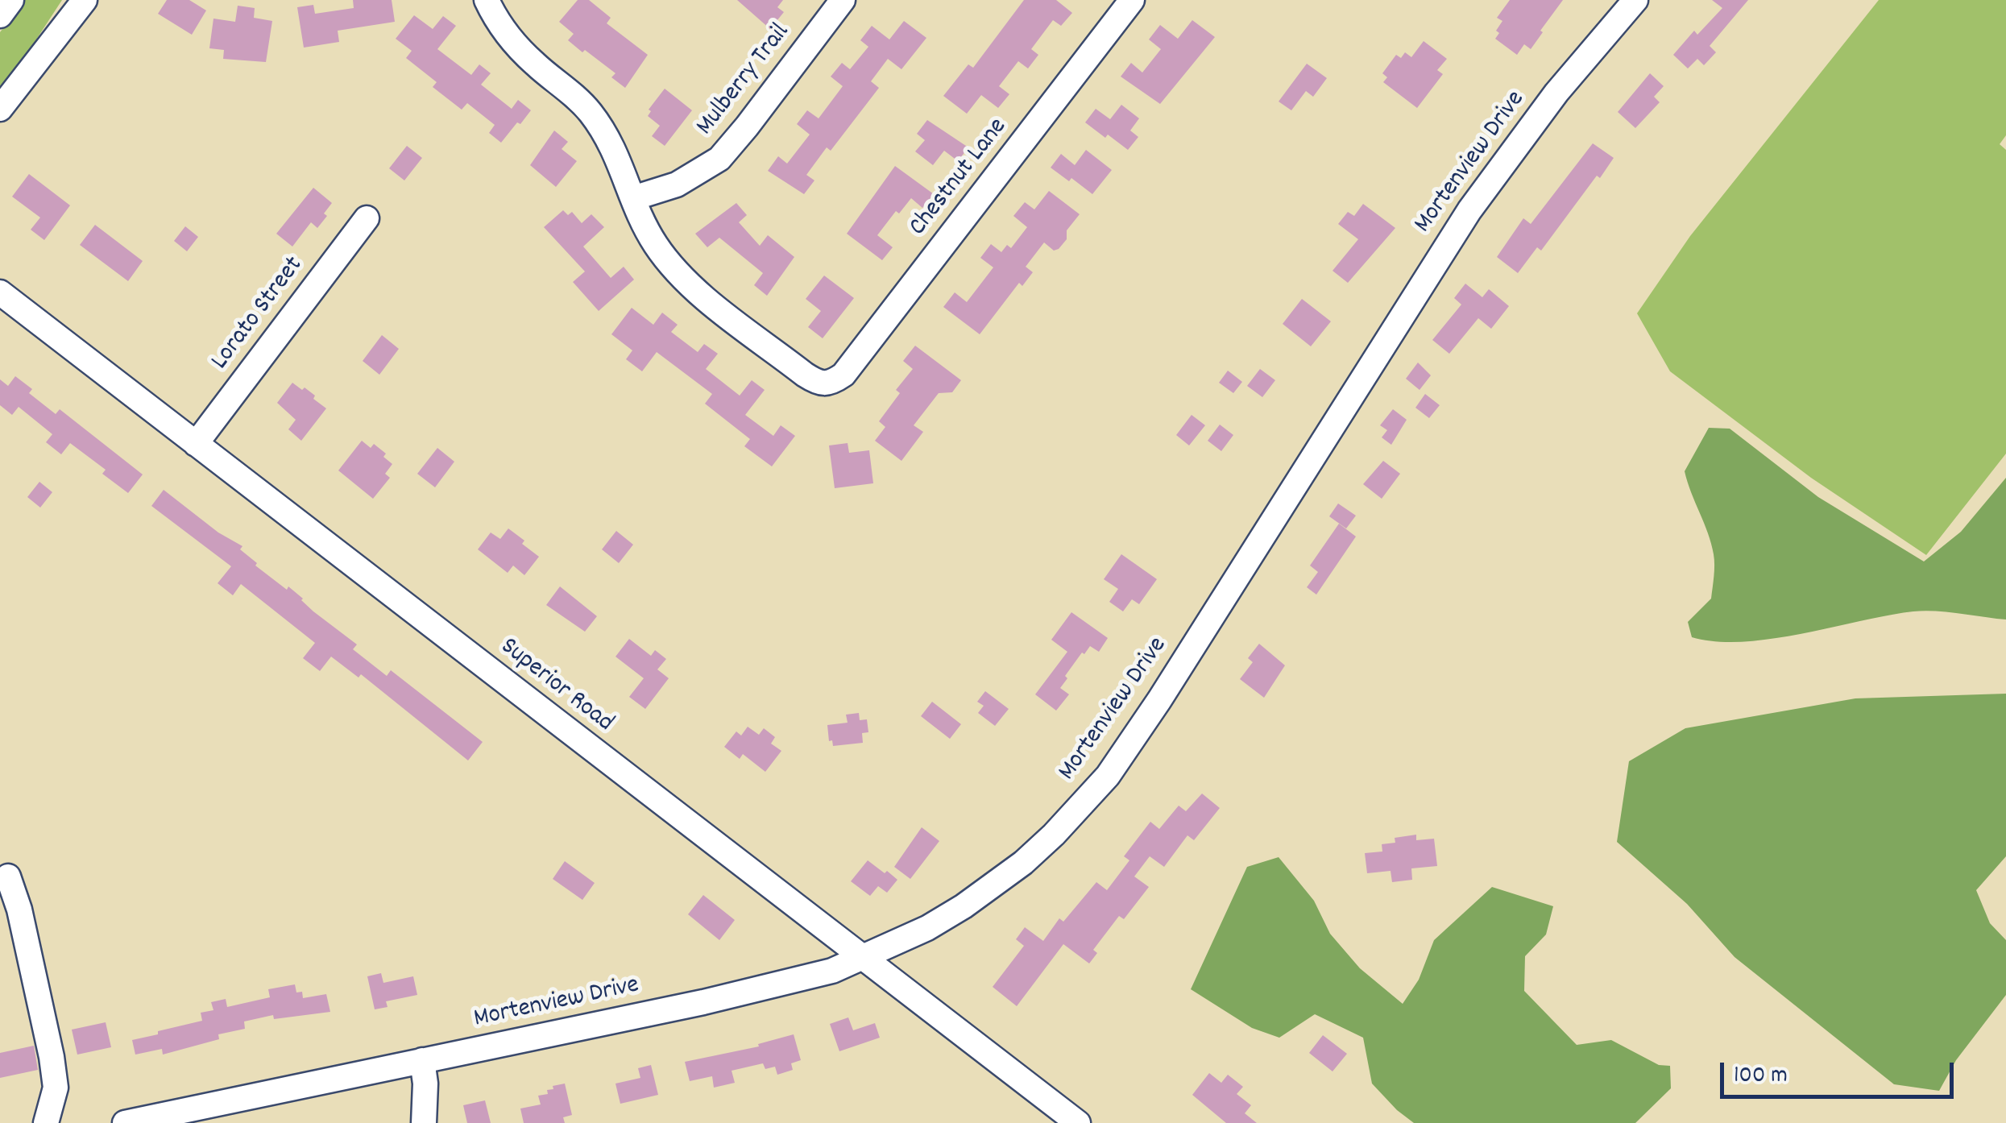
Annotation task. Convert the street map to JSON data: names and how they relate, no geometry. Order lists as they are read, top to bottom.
{
  "streets": {
    "street": [
      "Mulberry Trail",
      "Mortenview Drive",
      "Chestnut Lane",
      "Lorato Street",
      "Superior Road"
    ]
  },
  "crossings": [
    ["Mulberry Trail", "Chestnut Lane"],
    ["Mortenview Drive", "Superior Road"],
    ["Lorato Street", "Superior Road"]
  ],
  "scale_bar": "100 m"
}
